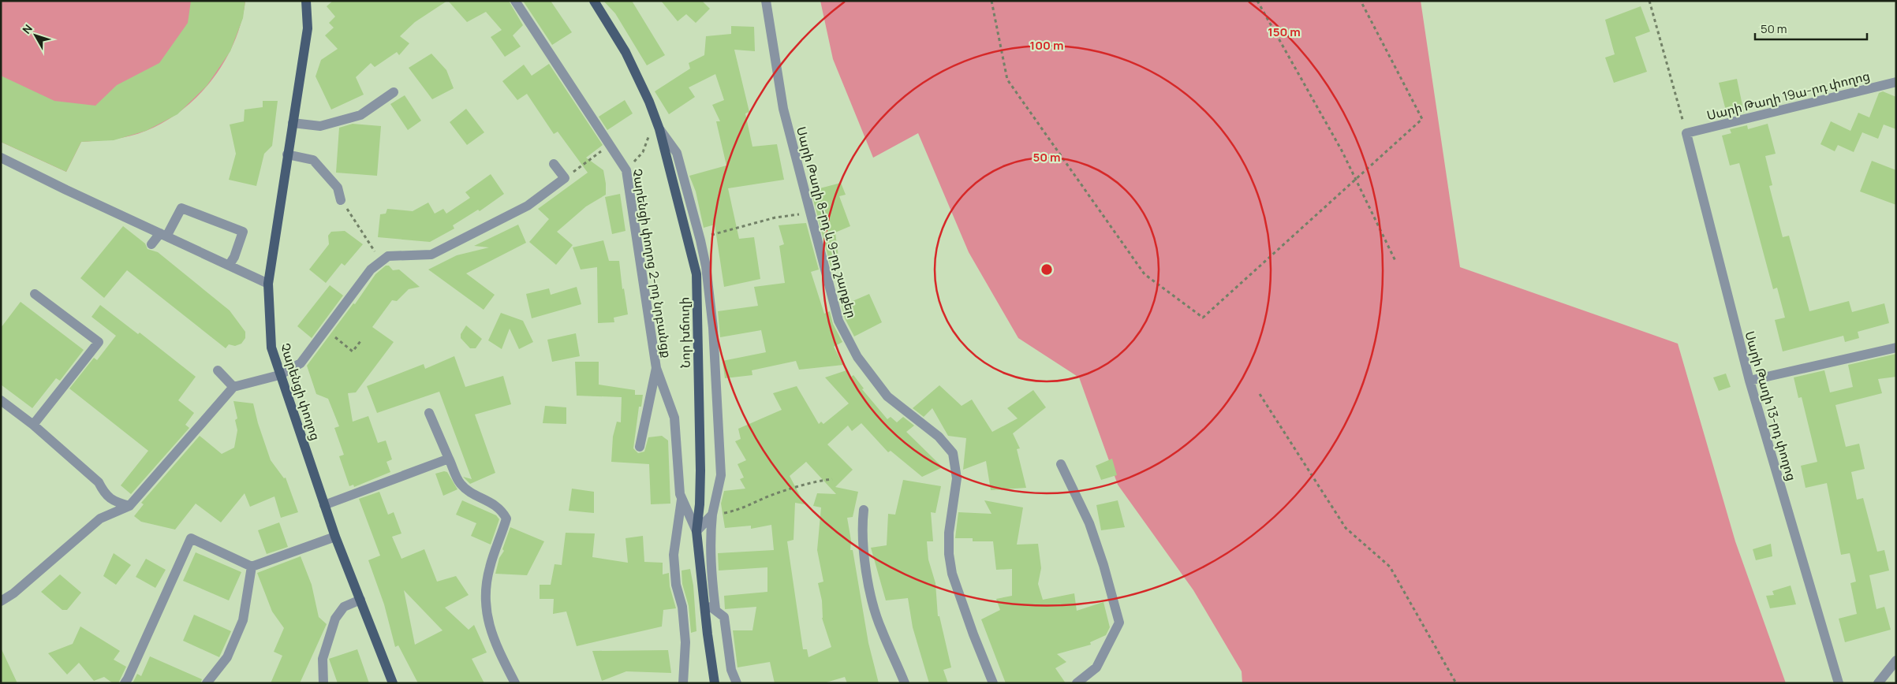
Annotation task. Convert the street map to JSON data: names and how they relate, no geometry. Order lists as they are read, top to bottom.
{
  "streets": {
    "main road": ["Նոր խճուղի", "Չարենցի փողոց"],
    "street": [
      "Սարի Թաղի 19ա-րդ փողոց",
      "Սարի Թաղի 8-րդ և 9-րդ շարքեր",
      "Չարենցի փողոց 2-րդ նրբանցք",
      "Սարի Թաղի 13-րդ փողոց"
    ]
  },
  "crossings": [
    ["Սարի Թաղի 19ա-րդ փողոց", "Սարի Թաղի 13-րդ փողոց"],
    ["Չարենցի փողոց 2-րդ նրբանցք", "Նոր խճուղի"]
  ],
  "scale_bar": "50 m",
  "north": "top left",
  "rings": ["150 m", "100 m", "50 m"]
}
